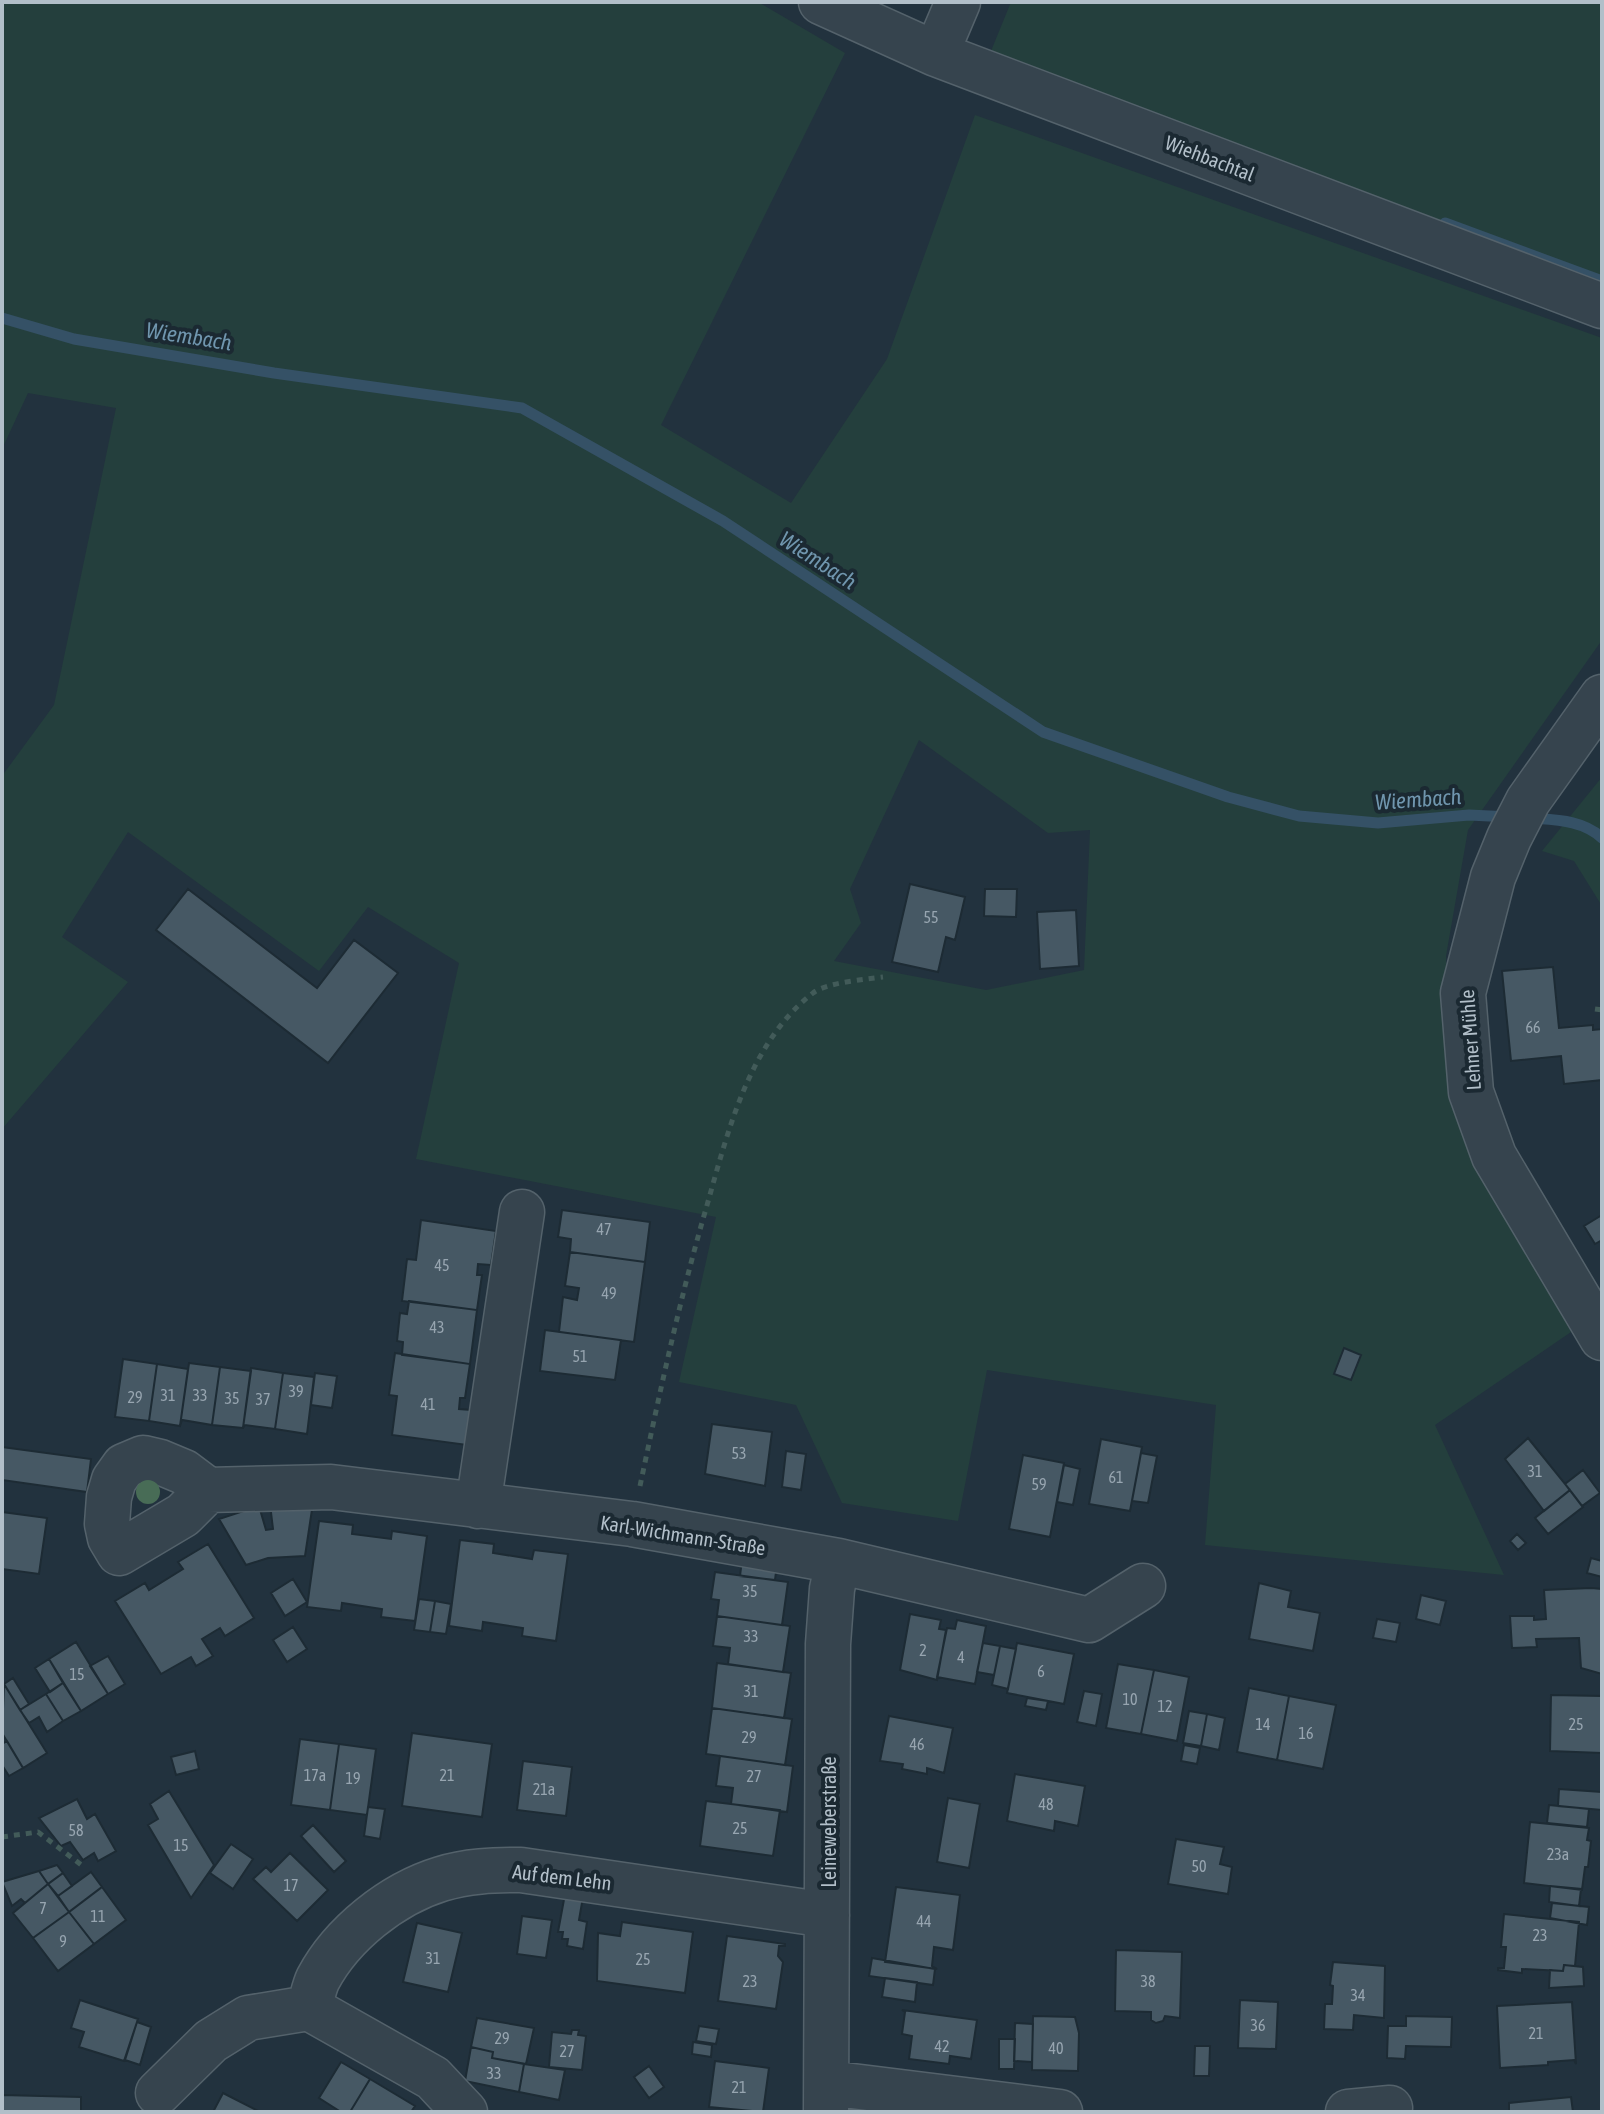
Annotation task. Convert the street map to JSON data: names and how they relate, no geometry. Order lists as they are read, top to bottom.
{
  "streets": {
    "street": [
      "Wiehbachtal",
      "Lehner Mühle",
      "Karl-Wichmann-Straße",
      "Leineweberstraße",
      "Auf dem Lehn"
    ]
  },
  "crossings": [
    ["Karl-Wichmann-Straße", "Leineweberstraße"],
    ["Leineweberstraße", "Auf dem Lehn"]
  ],
  "water": ["Wiembach"],
  "house_numbers": [
    "55",
    "66",
    "47",
    "45",
    "49",
    "43",
    "51",
    "39",
    "31",
    "33",
    "29",
    "35",
    "37",
    "41",
    "53",
    "31",
    "61",
    "59",
    "35",
    "33",
    "2",
    "4",
    "6",
    "15",
    "31",
    "10",
    "12",
    "14",
    "25",
    "16",
    "29",
    "46",
    "17a",
    "21",
    "27",
    "19",
    "21a",
    "48",
    "25",
    "58",
    "15",
    "23a",
    "50",
    "17",
    "7",
    "11",
    "44",
    "23",
    "9",
    "31",
    "25",
    "23",
    "38",
    "34",
    "36",
    "21",
    "29",
    "42",
    "40",
    "27",
    "33",
    "21"
  ]
}
